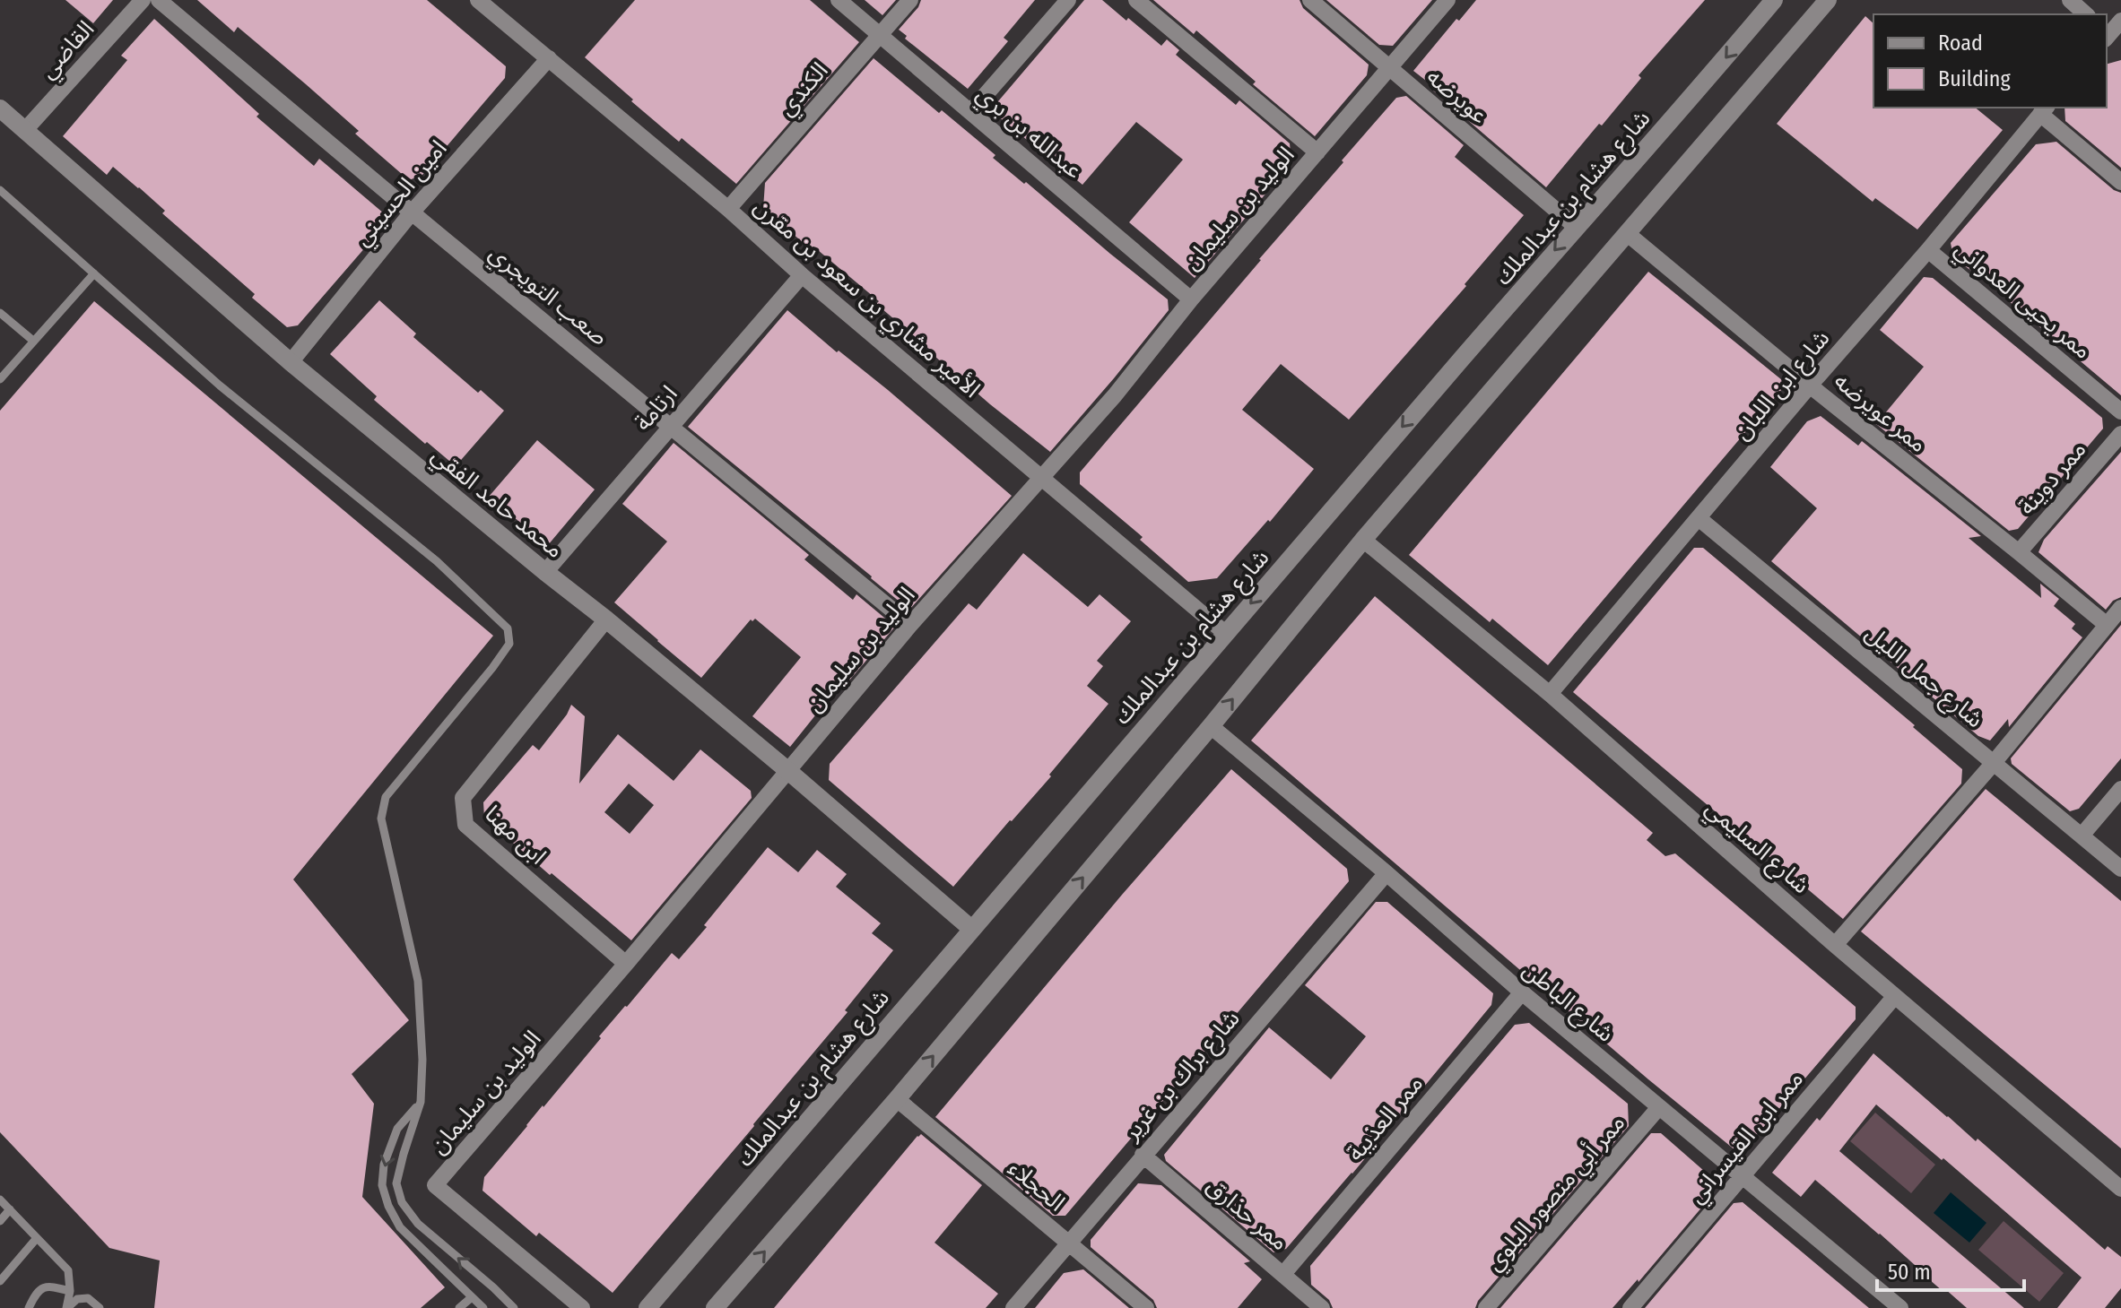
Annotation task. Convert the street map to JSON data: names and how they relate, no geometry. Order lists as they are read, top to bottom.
{
  "streets": {
    "street": [
      "القاضي",
      "الكندي",
      "عويرضه",
      "عبدالله بن بري",
      "امين الحسيني",
      "شارع هشام بن عبدالملك",
      "الوليد بن سليمان",
      "صعب التويجري",
      "الأمير مشاري بن سعود بن مقرن",
      "ممر يحيى العدواني",
      "شارع ابن اللبان",
      "ارتامة",
      "ممر عويرضه",
      "ممر دوينة",
      "محمد حامد الفقي",
      "شارع جمل الليل",
      "ابن مهنا",
      "شارع السليمي",
      "شارع الباطن",
      "شارع براك بن غرير",
      "ممر العذيبة",
      "ممر ابن القيسراني",
      "الحجلاء",
      "ممر أبي منصور البلوي",
      "ممر حذارق"
    ]
  },
  "crossings": [
    ["القاضي", "محمد حامد الفقي"],
    ["الكندي", "عبدالله بن بري"],
    ["الكندي", "الأمير مشاري بن سعود بن مقرن"],
    ["عويرضه", "شارع هشام بن عبدالملك"],
    ["عويرضه", "الوليد بن سليمان"],
    ["عبدالله بن بري", "الوليد بن سليمان"],
    ["امين الحسيني", "صعب التويجري"],
    ["امين الحسيني", "الأمير مشاري بن سعود بن مقرن"],
    ["امين الحسيني", "محمد حامد الفقي"],
    ["شارع هشام بن عبدالملك", "الأمير مشاري بن سعود بن مقرن"],
    ["شارع هشام بن عبدالملك", "محمد حامد الفقي"],
    ["الوليد بن سليمان", "صعب التويجري"],
    ["الوليد بن سليمان", "الأمير مشاري بن سعود بن مقرن"],
    ["الوليد بن سليمان", "محمد حامد الفقي"],
    ["الوليد بن سليمان", "ابن مهنا"],
    ["صعب التويجري", "ارتامة"],
    ["الأمير مشاري بن سعود بن مقرن", "ارتامة"],
    ["ممر يحيى العدواني", "شارع ابن اللبان"],
    ["شارع ابن اللبان", "ممر عويرضه"],
    ["شارع ابن اللبان", "شارع جمل الليل"],
    ["شارع ابن اللبان", "شارع السليمي"],
    ["ارتامة", "محمد حامد الفقي"],
    ["ممر عويرضه", "ممر دوينة"],
    ["محمد حامد الفقي", "ابن مهنا"],
    ["شارع السليمي", "ممر ابن القيسراني"],
    ["شارع الباطن", "شارع براك بن غرير"],
    ["شارع الباطن", "ممر العذيبة"],
    ["شارع الباطن", "ممر ابن القيسراني"],
    ["شارع الباطن", "ممر أبي منصور البلوي"],
    ["شارع براك بن غرير", "الحجلاء"],
    ["شارع براك بن غرير", "ممر حذارق"],
    ["ممر العذيبة", "ممر حذارق"]
  ],
  "legend": ["Road", "Building"],
  "scale_bar": "50 m"
}
